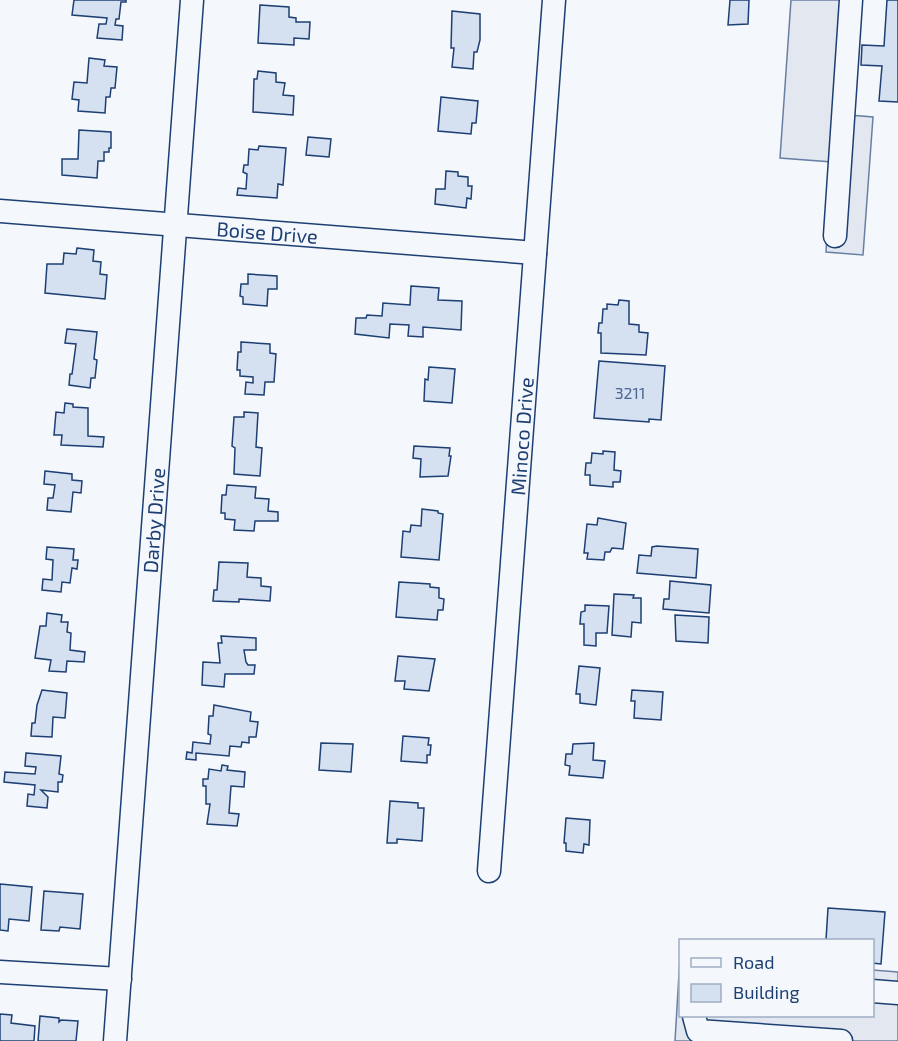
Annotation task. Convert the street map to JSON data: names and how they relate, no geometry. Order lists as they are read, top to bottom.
{
  "streets": {
    "street": ["Boise Drive", "Minoco Drive", "Darby Drive"]
  },
  "crossings": [
    ["Boise Drive", "Minoco Drive"],
    ["Boise Drive", "Darby Drive"]
  ],
  "house_numbers": ["3211"],
  "legend": ["Road", "Building"]
}
